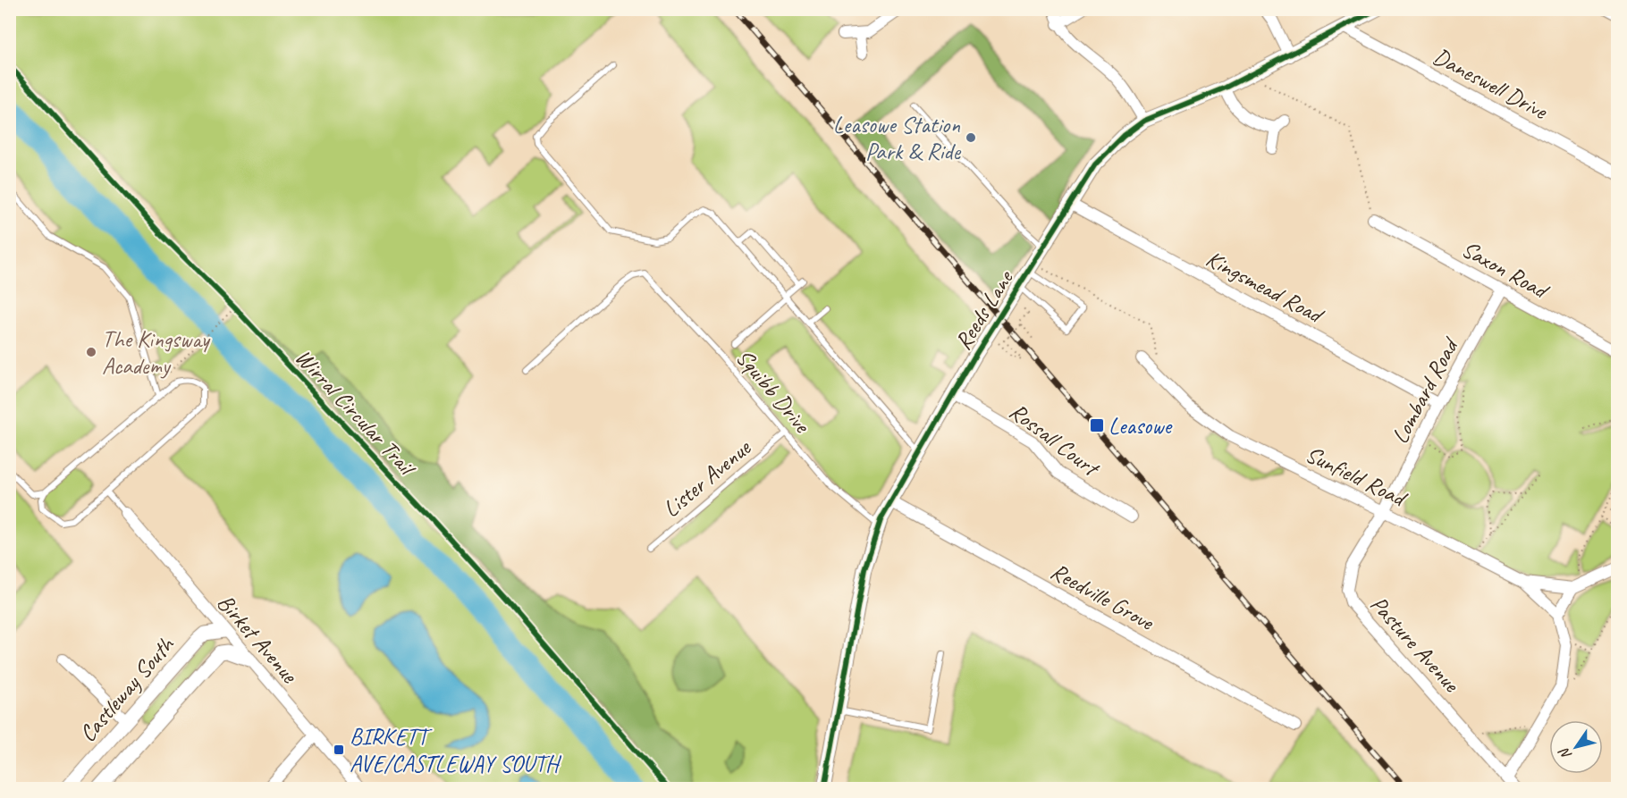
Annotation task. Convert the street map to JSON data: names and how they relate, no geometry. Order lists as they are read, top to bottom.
{
  "streets": {
    "street": [
      "Daneswell Drive",
      "Saxon Road",
      "Kingsmead Road",
      "Reeds Lane",
      "Lombard Road",
      "Rossall Court",
      "Sunfield Road",
      "Reedville Grove",
      "Birket Avenue",
      "Pasture Avenue",
      "Castleway South"
    ],
    "lane": ["Squibb Drive", "Lister Avenue"],
    "cycle path": ["Wirral Circular Trail"]
  },
  "crossings": [
    ["Daneswell Drive", "Reeds Lane"],
    ["Saxon Road", "Lombard Road"],
    ["Kingsmead Road", "Reeds Lane"],
    ["Kingsmead Road", "Lombard Road"],
    ["Reeds Lane", "Squibb Drive"],
    ["Reeds Lane", "Rossall Court"],
    ["Reeds Lane", "Reedville Grove"],
    ["Squibb Drive", "Lister Avenue"],
    ["Lombard Road", "Sunfield Road"],
    ["Lombard Road", "Pasture Avenue"],
    ["Sunfield Road", "Pasture Avenue"],
    ["Birket Avenue", "Castleway South"]
  ],
  "places": {
    "other": ["Leasowe Station Park & Ride", "The Kingsway Academy"],
    "transit": ["Leasowe", "BIRKETT AVE/CASTLEWAY SOUTH"]
  },
  "north": "bottom left"
}
